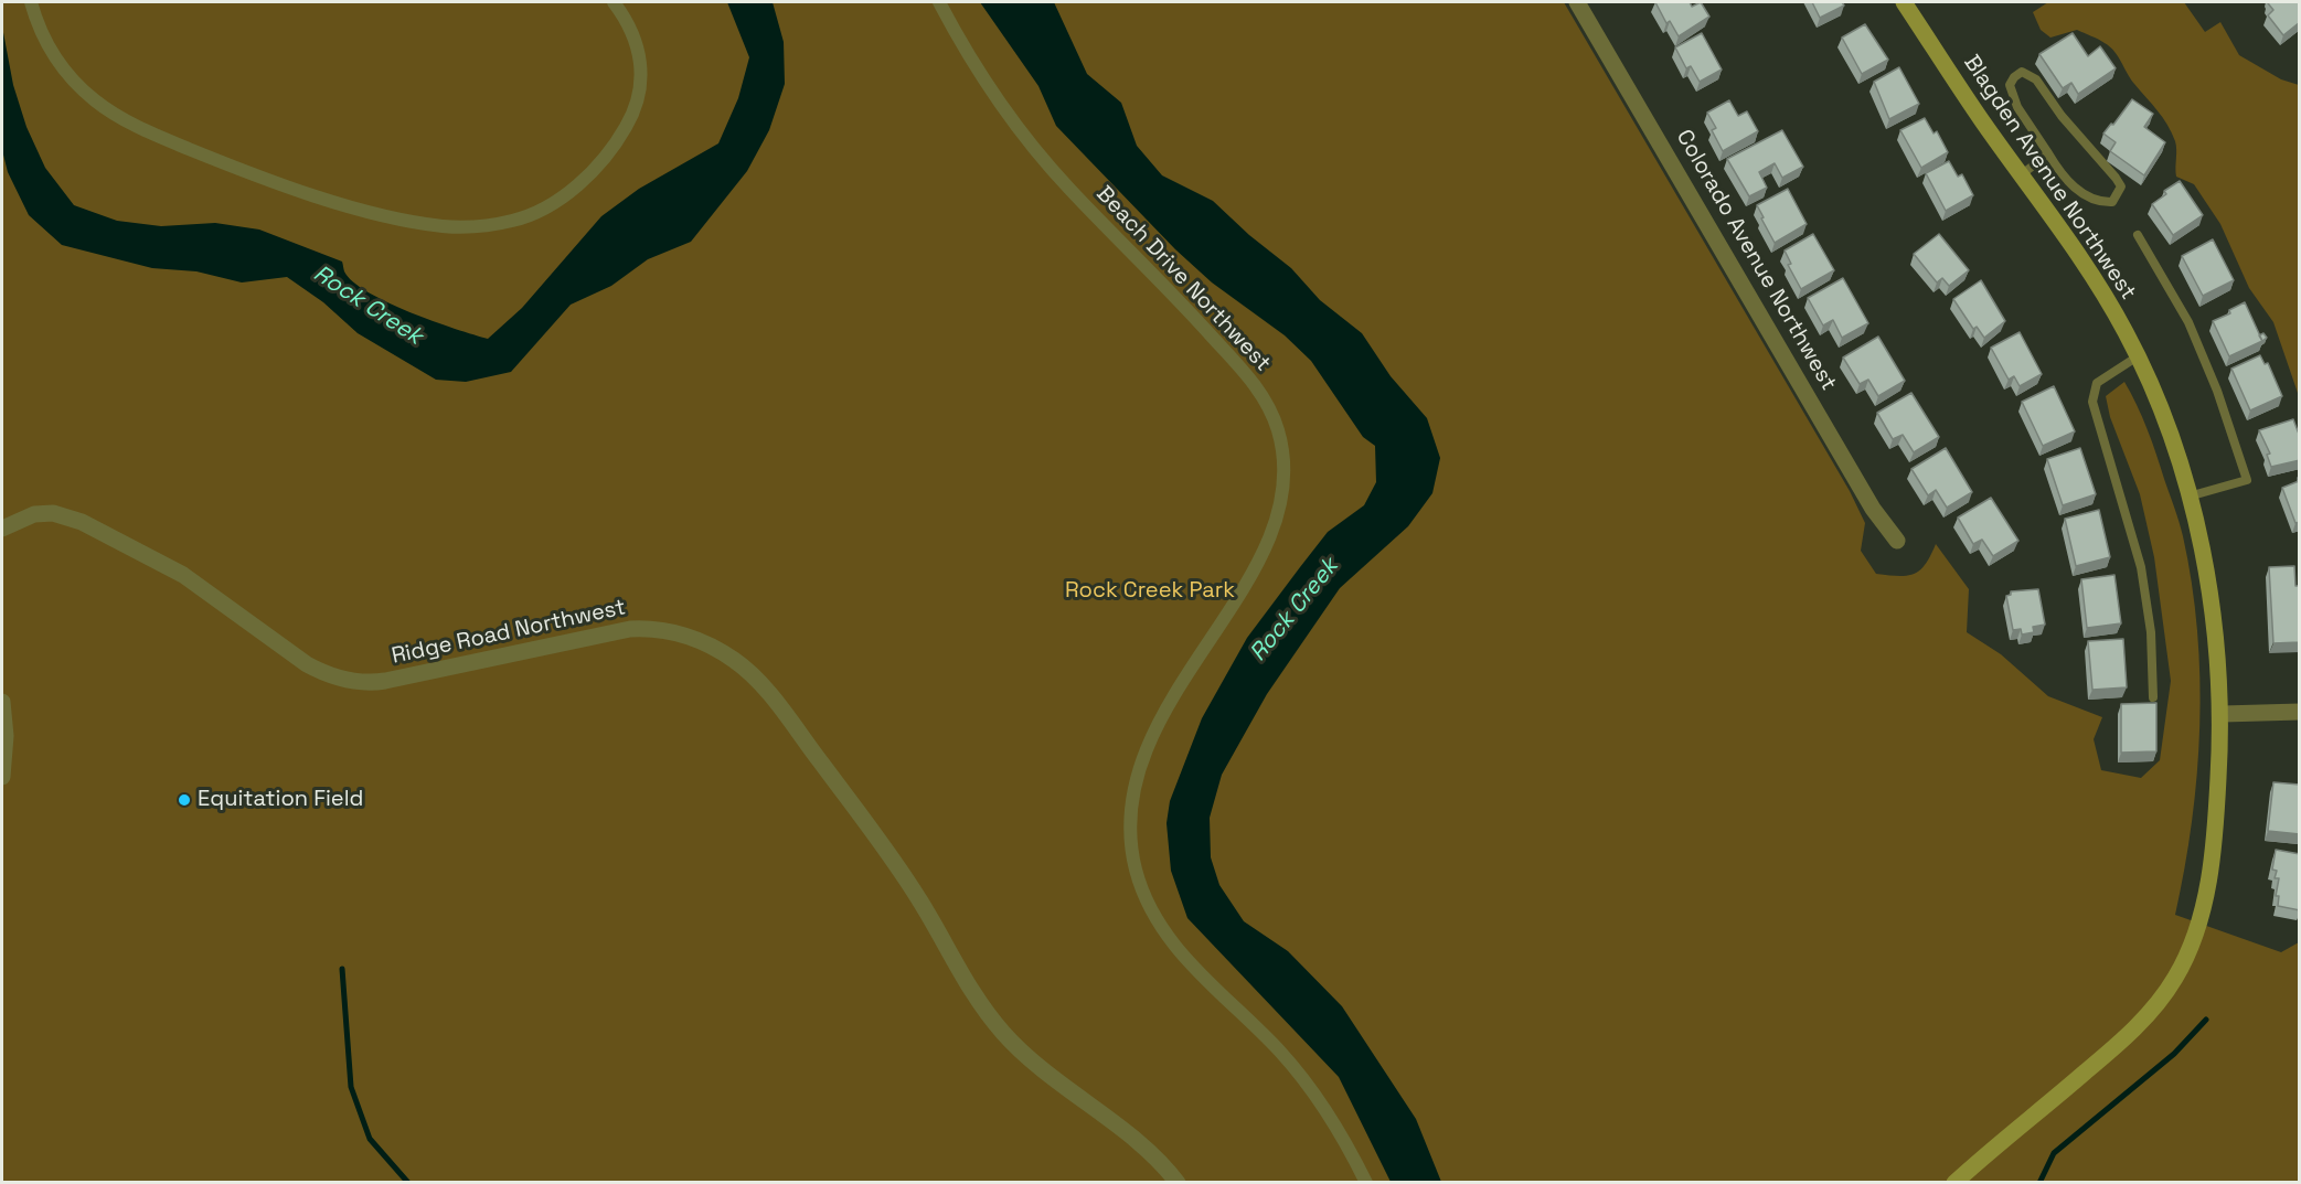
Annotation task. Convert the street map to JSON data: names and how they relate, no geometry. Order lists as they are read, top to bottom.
{
  "streets": {
    "main road": ["Blagden Avenue Northwest"],
    "street": ["Colorado Avenue Northwest", "Beach Drive Northwest", "Ridge Road Northwest"]
  },
  "water": ["Rock Creek"],
  "parks": ["Rock Creek Park"],
  "places": ["Equitation Field"]
}
